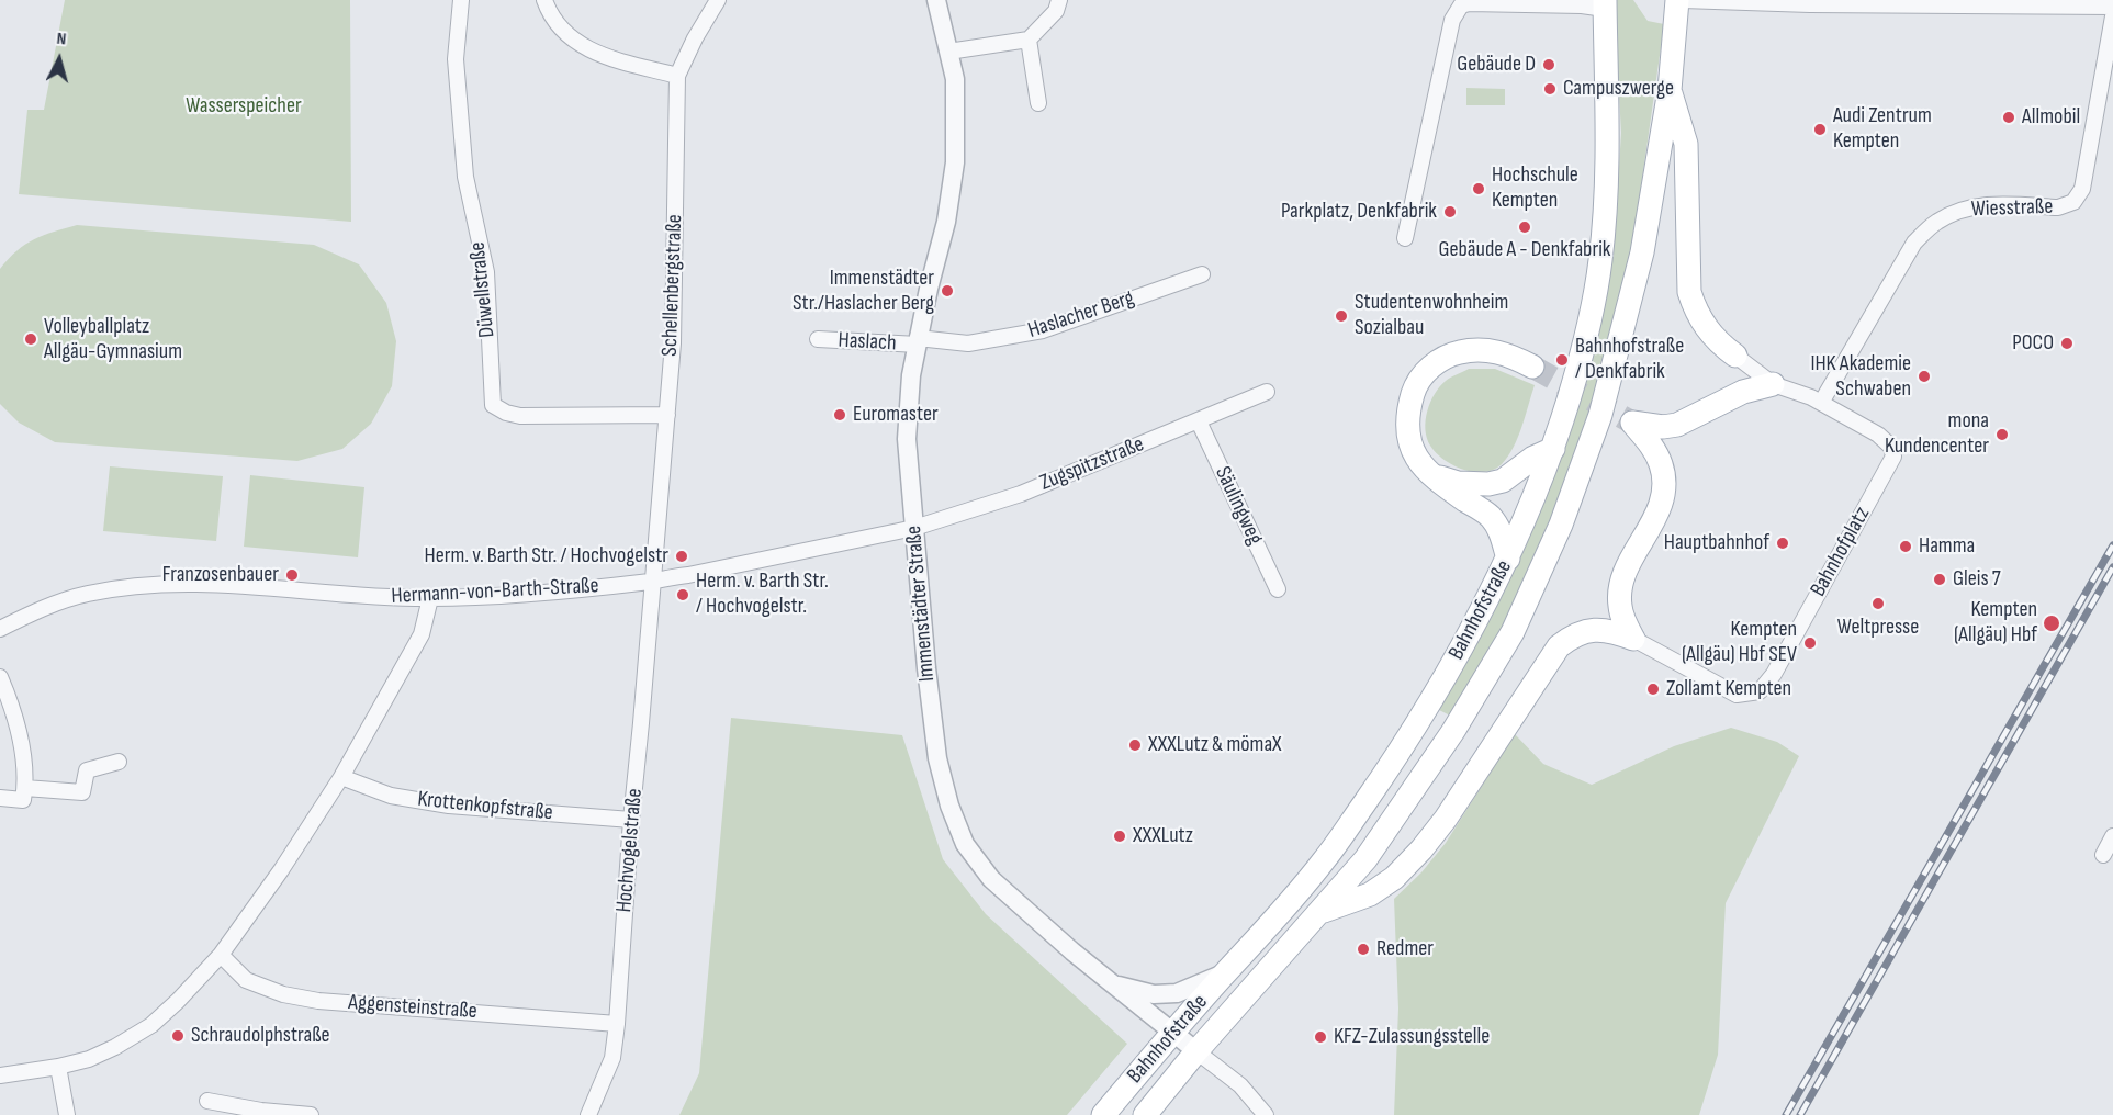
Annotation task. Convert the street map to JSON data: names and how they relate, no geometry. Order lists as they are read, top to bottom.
{
  "streets": {
    "main road": ["Bahnhofstraße"],
    "street": [
      "Wiesstraße",
      "Schellenbergstraße",
      "Düwellstraße",
      "Haslacher Berg",
      "Haslach",
      "Zugspitzstraße",
      "Säulingweg",
      "Bahnhofplatz",
      "Hermann-von-Barth-Straße",
      "Immenstädter Straße",
      "Krottenkopfstraße",
      "Hochvogelstraße",
      "Aggensteinstraße"
    ]
  },
  "crossings": [
    ["Wiesstraße", "Bahnhofplatz"],
    ["Schellenbergstraße", "Düwellstraße"],
    ["Schellenbergstraße", "Hermann-von-Barth-Straße"],
    ["Schellenbergstraße", "Hochvogelstraße"],
    ["Haslacher Berg", "Haslach"],
    ["Haslacher Berg", "Immenstädter Straße"],
    ["Haslach", "Immenstädter Straße"],
    ["Zugspitzstraße", "Säulingweg"],
    ["Zugspitzstraße", "Hermann-von-Barth-Straße"],
    ["Zugspitzstraße", "Immenstädter Straße"],
    ["Hermann-von-Barth-Straße", "Immenstädter Straße"],
    ["Hermann-von-Barth-Straße", "Hochvogelstraße"],
    ["Immenstädter Straße", "Bahnhofstraße"],
    ["Krottenkopfstraße", "Hochvogelstraße"],
    ["Hochvogelstraße", "Aggensteinstraße"]
  ],
  "parks": ["Wasserspeicher"],
  "places": [
    "Gebäude D",
    "Campuszwerge",
    "Allmobil",
    "Audi Zentrum Kempten",
    "Hochschule Kempten",
    "Parkplatz, Denkfabrik",
    "Gebäude A - Denkfabrik",
    "Immenstädter Str./Haslacher Berg",
    "Studentenwohnheim Sozialbau",
    "Volleyballplatz Allgäu-Gymnasium",
    "POCO",
    "Bahnhofstraße / Denkfabrik",
    "IHK Akademie Schwaben",
    "Euromaster",
    "mona Kundencenter",
    "Hauptbahnhof",
    "Hamma",
    "Herm. v. Barth Str. / Hochvogelstr",
    "Franzosenbauer",
    "Gleis 7",
    "Herm. v. Barth Str. / Hochvogelstr.",
    "Weltpresse",
    "Kempten (Allgäu) Hbf",
    "Kempten (Allgäu) Hbf SEV",
    "Zollamt Kempten",
    "XXXLutz & mömaX",
    "XXXLutz",
    "Redmer",
    "Schraudolphstraße",
    "KFZ-Zulassungsstelle"
  ],
  "north": "top"
}
